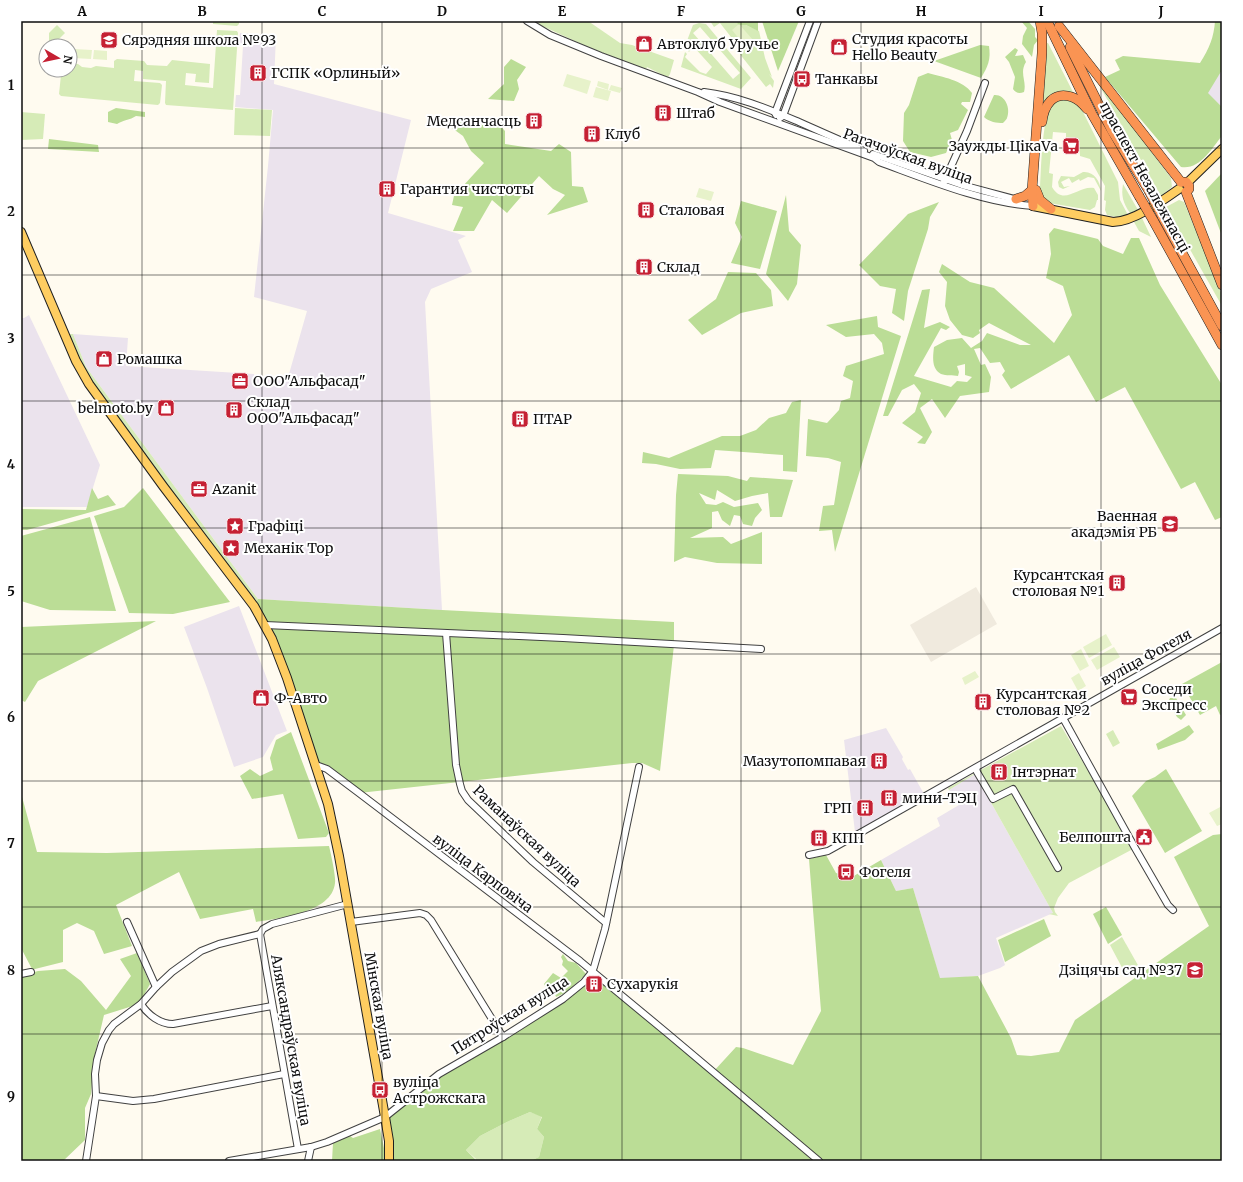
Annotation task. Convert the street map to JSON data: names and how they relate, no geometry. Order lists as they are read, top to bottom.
{
  "streets": {
    "highway": ["праспект Незалежнасці"],
    "main road": ["Рагачоўская вуліца", "Мінская вуліца"],
    "street": [
      "вуліца Фогеля",
      "Раманаўская вуліца",
      "вуліца Карповіча",
      "Пятроўская вуліца",
      "Аляксандраўская вуліца"
    ]
  },
  "crossings": [
    ["Раманаўская вуліца", "Пятроўская вуліца"],
    ["вуліца Карповіча", "Мінская вуліца"],
    ["вуліца Карповіча", "Пятроўская вуліца"],
    ["Мінская вуліца", "Пятроўская вуліца"],
    ["Пятроўская вуліца", "Аляксандраўская вуліца"]
  ],
  "places": {
    "school or university": ["Сярэдняя школа №93", "Ваенная акадэмія РБ", "Дзіцячы сад №37"],
    "shop": [
      "Автоклуб Уручье",
      "Студия красоты Hello Beauty",
      "Ромашка",
      "belmoto.by",
      "Ф-Авто"
    ],
    "building": [
      "ГСПК «Орлиный»",
      "Штаб",
      "Медсанчасць",
      "Клуб",
      "Гарантия чистоты",
      "Сталовая",
      "Склад",
      "Склад ООО\"Альфасад\"",
      "ПТАР",
      "Курсантская столовая №1",
      "Курсантская столовая №2",
      "Мазутопомпавая",
      "Інтэрнат",
      "мини-ТЭЦ",
      "ГРП",
      "КПП",
      "Сухарукія"
    ],
    "bus stop": ["Танкавы", "Фогеля", "вуліца Астрожскага"],
    "supermarket": ["Заужды ЦікаVа", "Соседи Экспресс"],
    "office": ["ООО\"Альфасад\"", "Azanit"],
    "place": ["Графіці", "Механік Тор"],
    "public building": ["Белпошта"]
  },
  "north": "right",
  "grid": {
    "columns": [
      "A",
      "B",
      "C",
      "D",
      "E",
      "F",
      "G",
      "H",
      "I",
      "J"
    ],
    "rows": [
      "1",
      "2",
      "3",
      "4",
      "5",
      "6",
      "7",
      "8",
      "9"
    ]
  }
}
